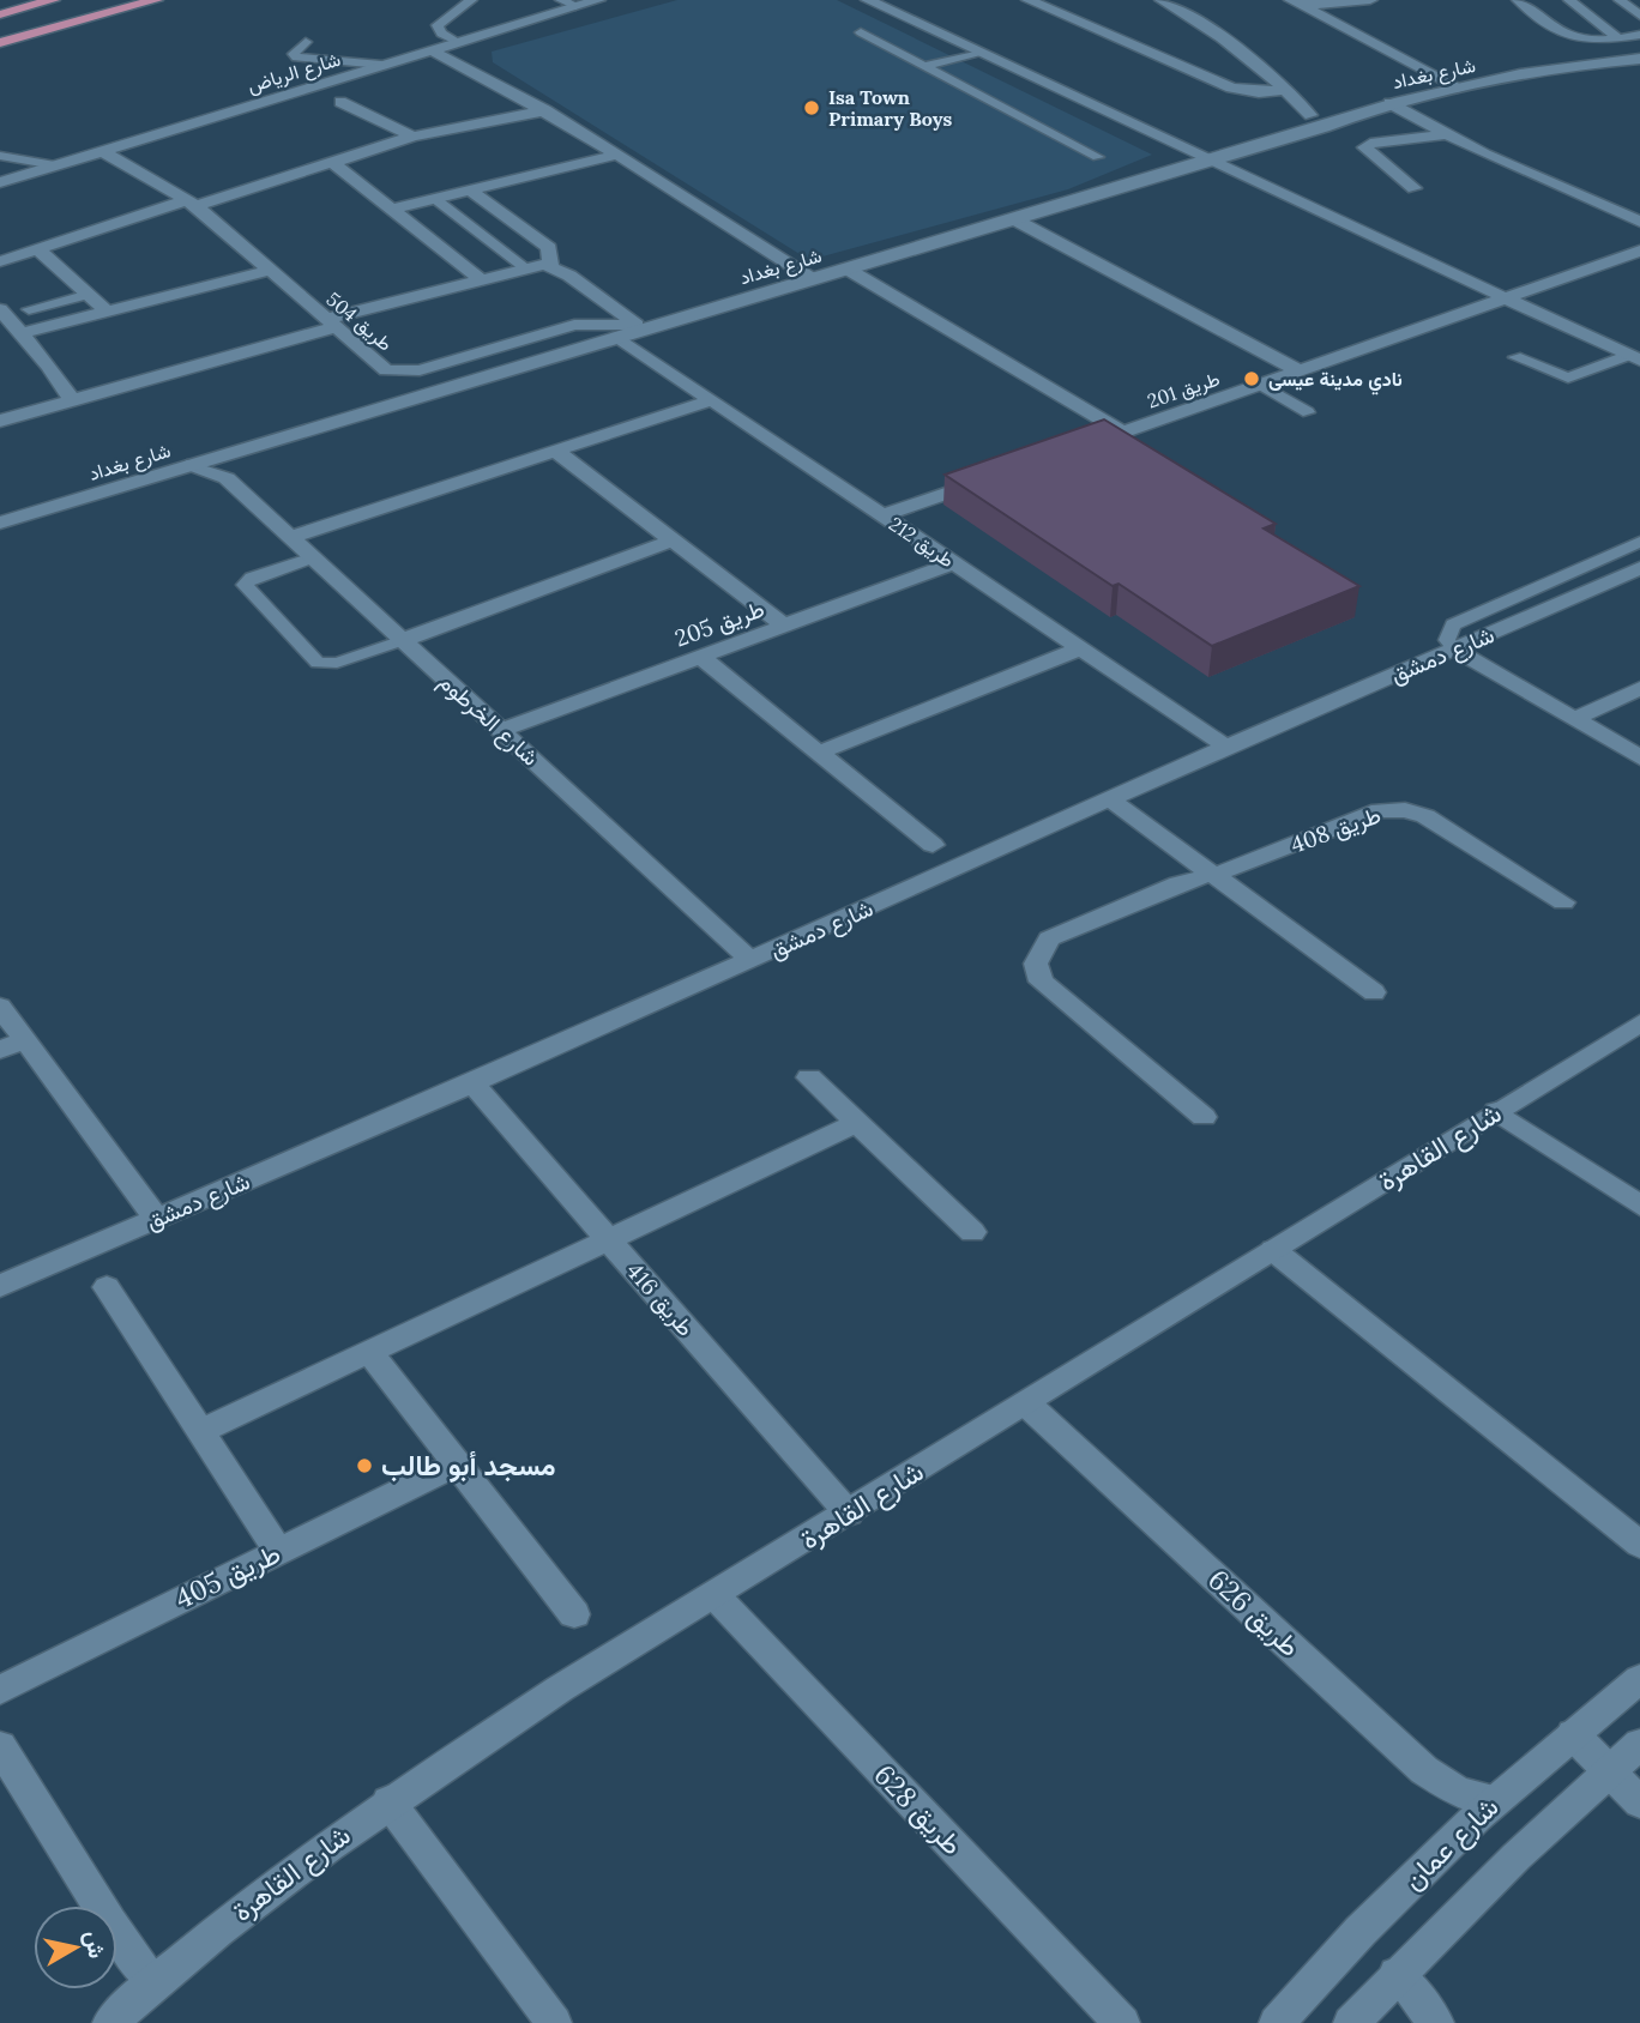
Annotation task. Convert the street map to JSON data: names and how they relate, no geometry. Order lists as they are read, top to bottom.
{
  "streets": {
    "street": [
      "شارع الرياض",
      "شارع بغداد",
      "طريق 504",
      "طريق 201",
      "طريق 212",
      "طريق 205",
      "شارع دمشق",
      "شارع الخرطوم",
      "طريق 408",
      "شارع القاهرة",
      "طريق 416",
      "طريق 405",
      "طريق 626",
      "طريق 628",
      "شارع عمان"
    ]
  },
  "crossings": [
    ["شارع الرياض", "طريق 504"],
    ["شارع بغداد", "طريق 504"],
    ["شارع بغداد", "طريق 212"],
    ["شارع بغداد", "شارع الخرطوم"],
    ["طريق 212", "طريق 205"],
    ["طريق 212", "شارع دمشق"],
    ["طريق 205", "شارع الخرطوم"],
    ["شارع دمشق", "شارع الخرطوم"],
    ["شارع دمشق", "طريق 416"],
    ["شارع القاهرة", "طريق 416"],
    ["شارع القاهرة", "طريق 626"],
    ["شارع القاهرة", "طريق 628"],
    ["طريق 626", "شارع عمان"]
  ],
  "places": ["Isa Town Primary Boys", "نادي مدينة عيسى", "مسجد أبو طالب"],
  "north": "right"
}
